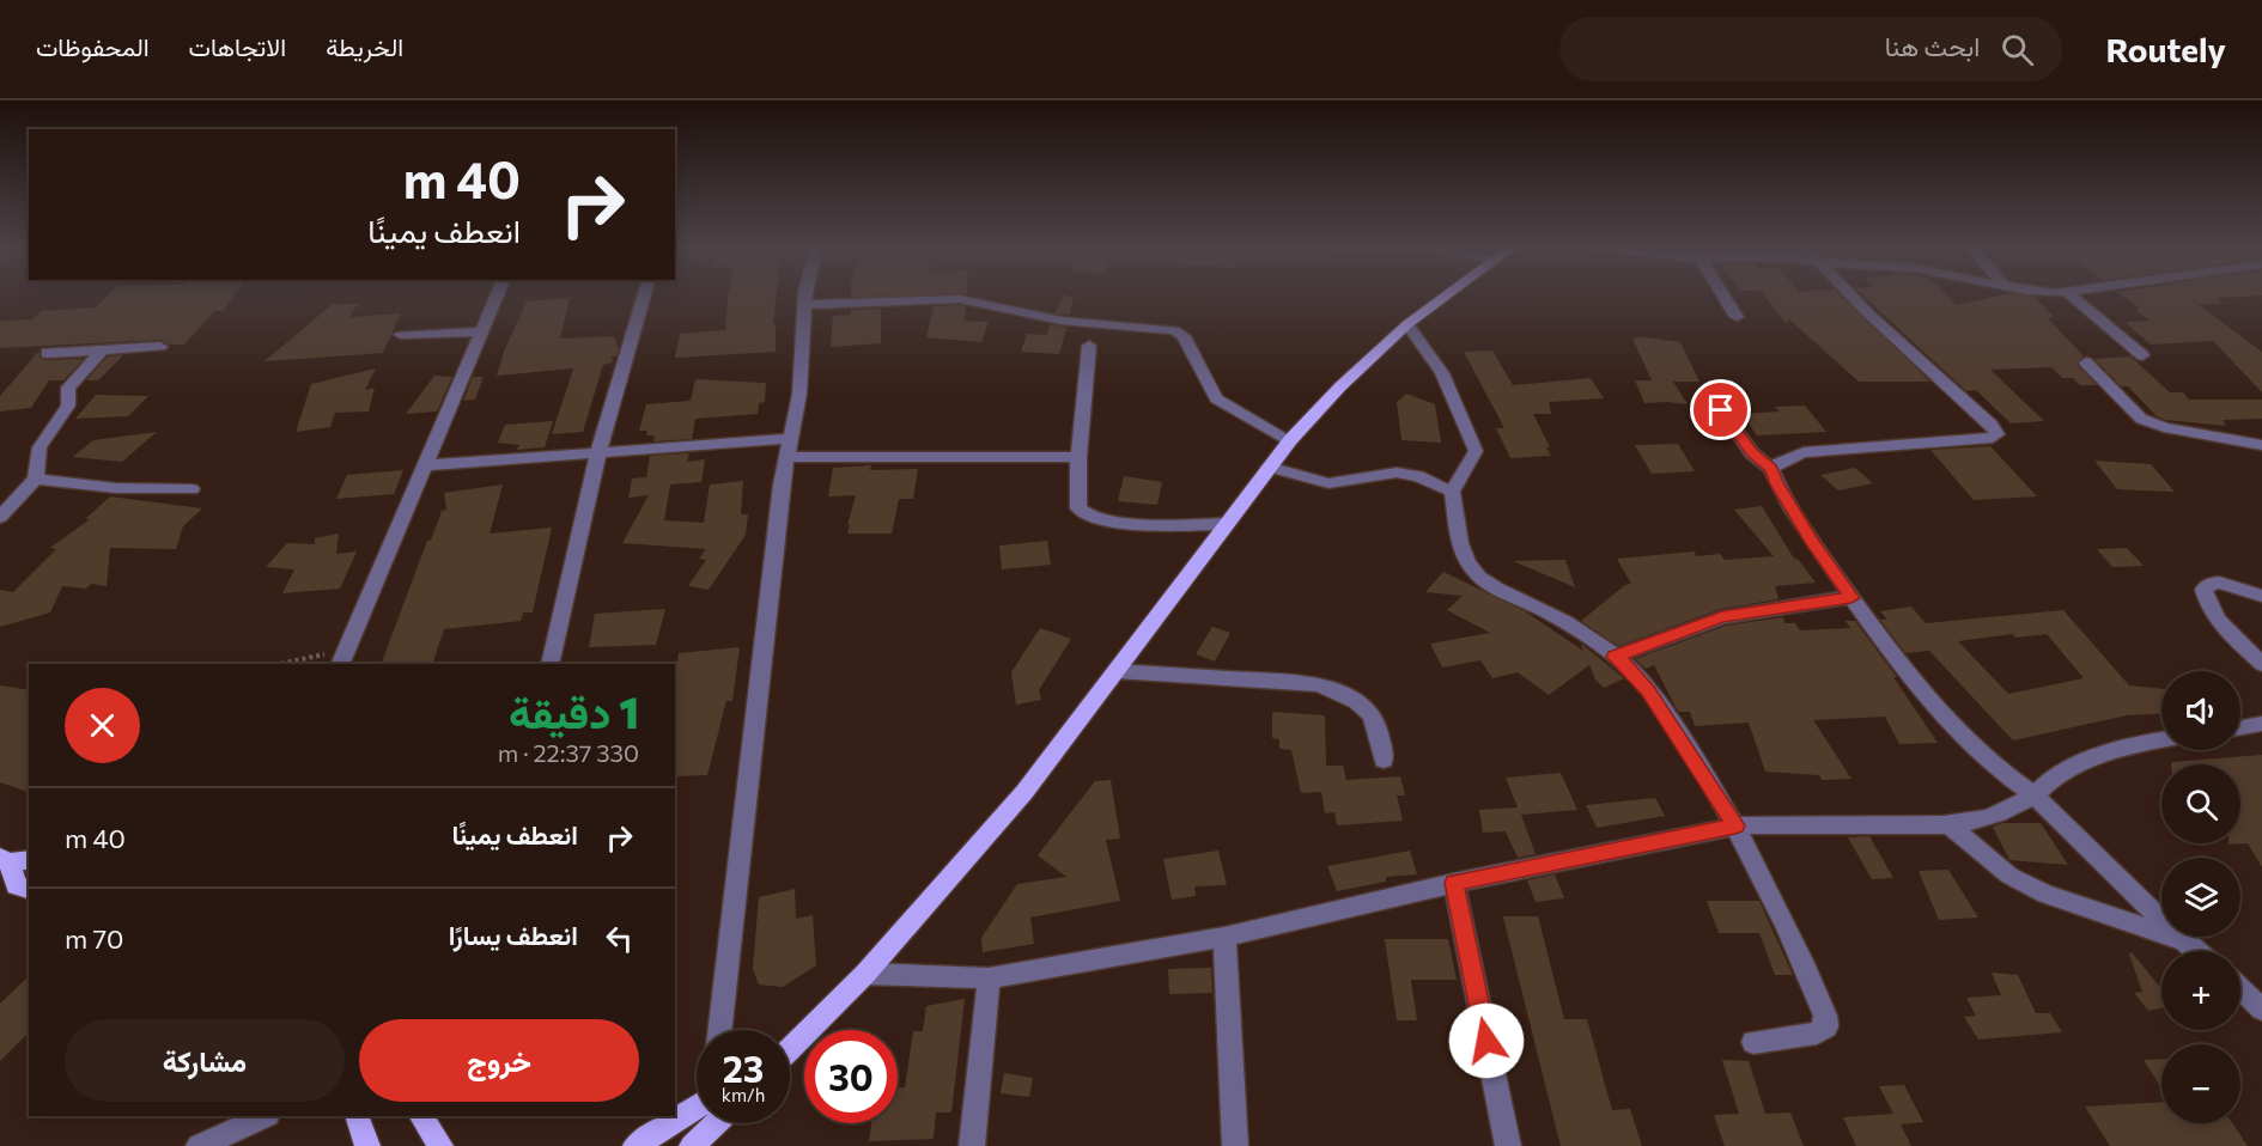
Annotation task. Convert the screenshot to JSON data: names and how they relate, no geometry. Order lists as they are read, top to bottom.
{
  "page": {
    "header": "Routely",
    "search": "ابحث هنا",
    "nav": ["الخريطة", "الاتجاهات", "المحفوظات"],
    "turn": ["40 m", "انعطف يمينًا"],
    "heading": ["1 دقيقة", "330 m · 22:37"],
    "map_buttons": ["+", "−"],
    "list": [
      {
        "name": "انعطف يمينًا",
        "value": "40 m"
      },
      {
        "name": "انعطف يسارًا",
        "value": "70 m"
      }
    ],
    "buttons": ["خروج", "مشاركة"],
    "speed": "23 km/h",
    "limit": "30"
  }
}
